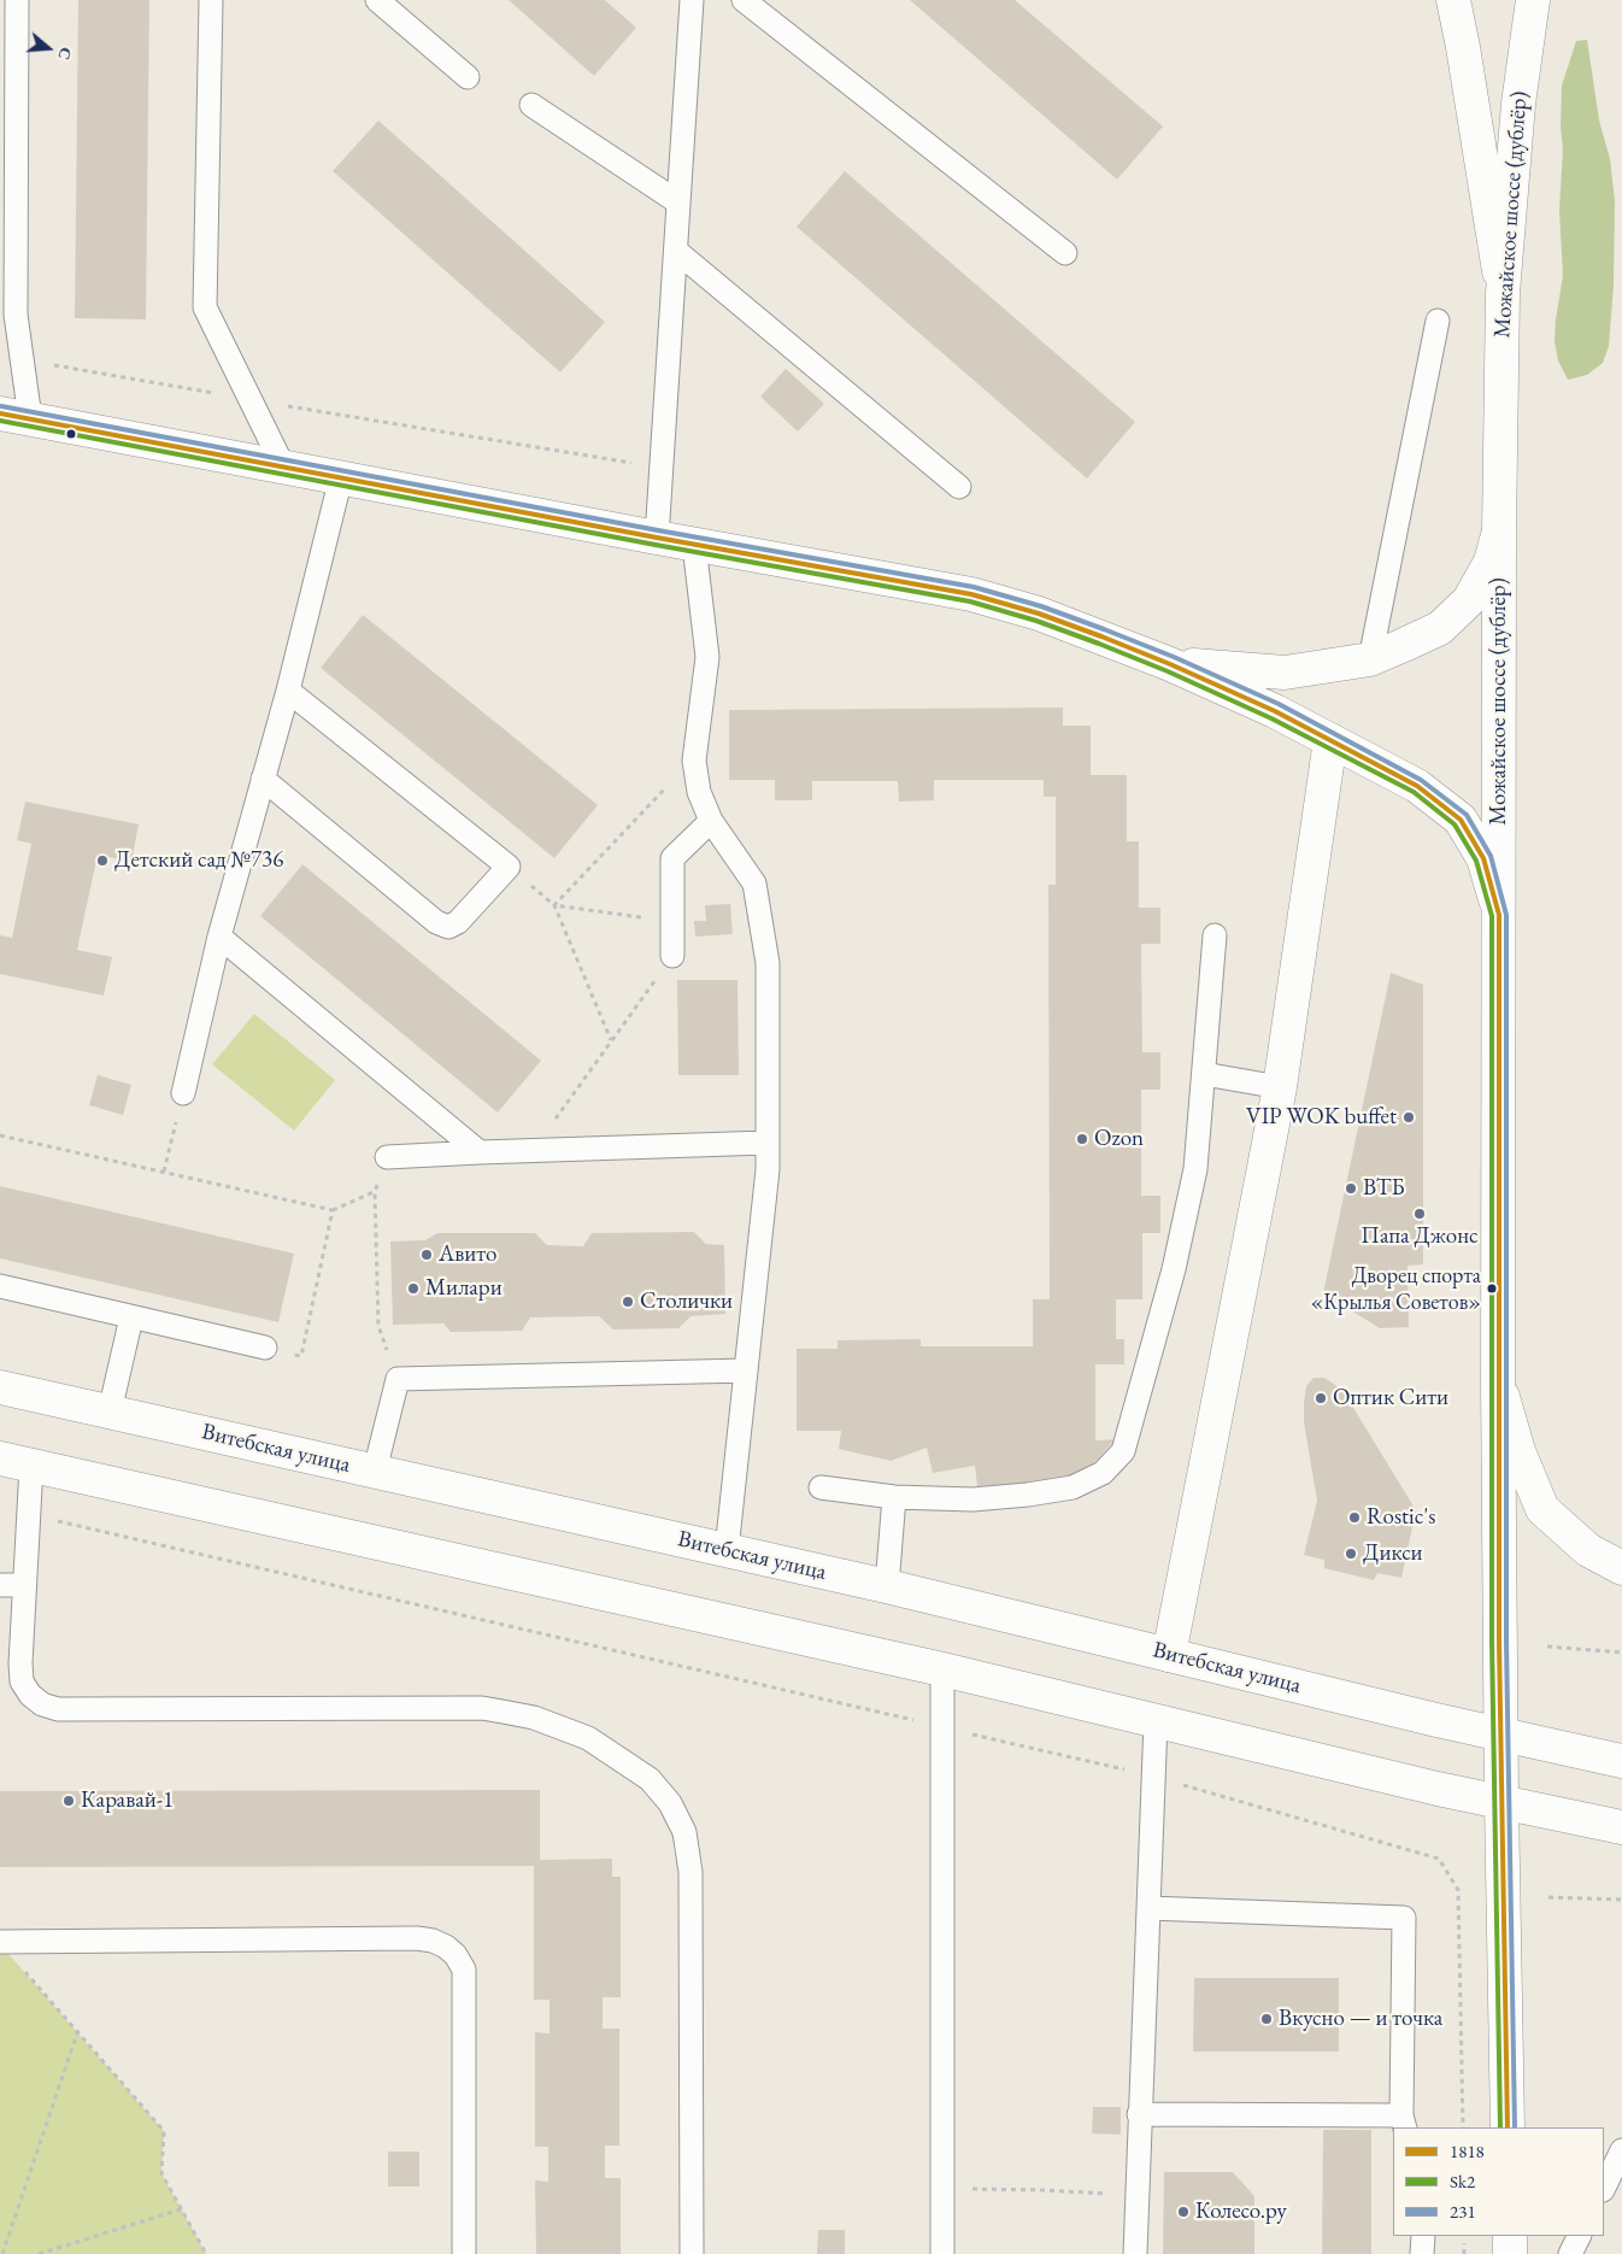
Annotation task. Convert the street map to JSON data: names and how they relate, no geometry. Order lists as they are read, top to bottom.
{
  "streets": {
    "main road": ["Можайское шоссе (дублёр)", "Витебская улица"]
  },
  "crossings": [
    ["Можайское шоссе (дублёр)", "Витебская улица"]
  ],
  "places": [
    "Детский сад №736",
    "VIP WOK buffet",
    "Ozon",
    "ВТБ",
    "Папа Джонс",
    "Авито",
    "Милари",
    "Дворец спорта «Крылья Советов»",
    "Столички",
    "Оптик Сити",
    "Rostic's",
    "Дикси",
    "Каравай-1",
    "Вкусно — и точка",
    "Колесо.ру"
  ],
  "lines": ["transit line 231", "transit line 1818", "transit line Sk2"],
  "legend": ["1818", "Sk2", "231"],
  "north": "right"
}
